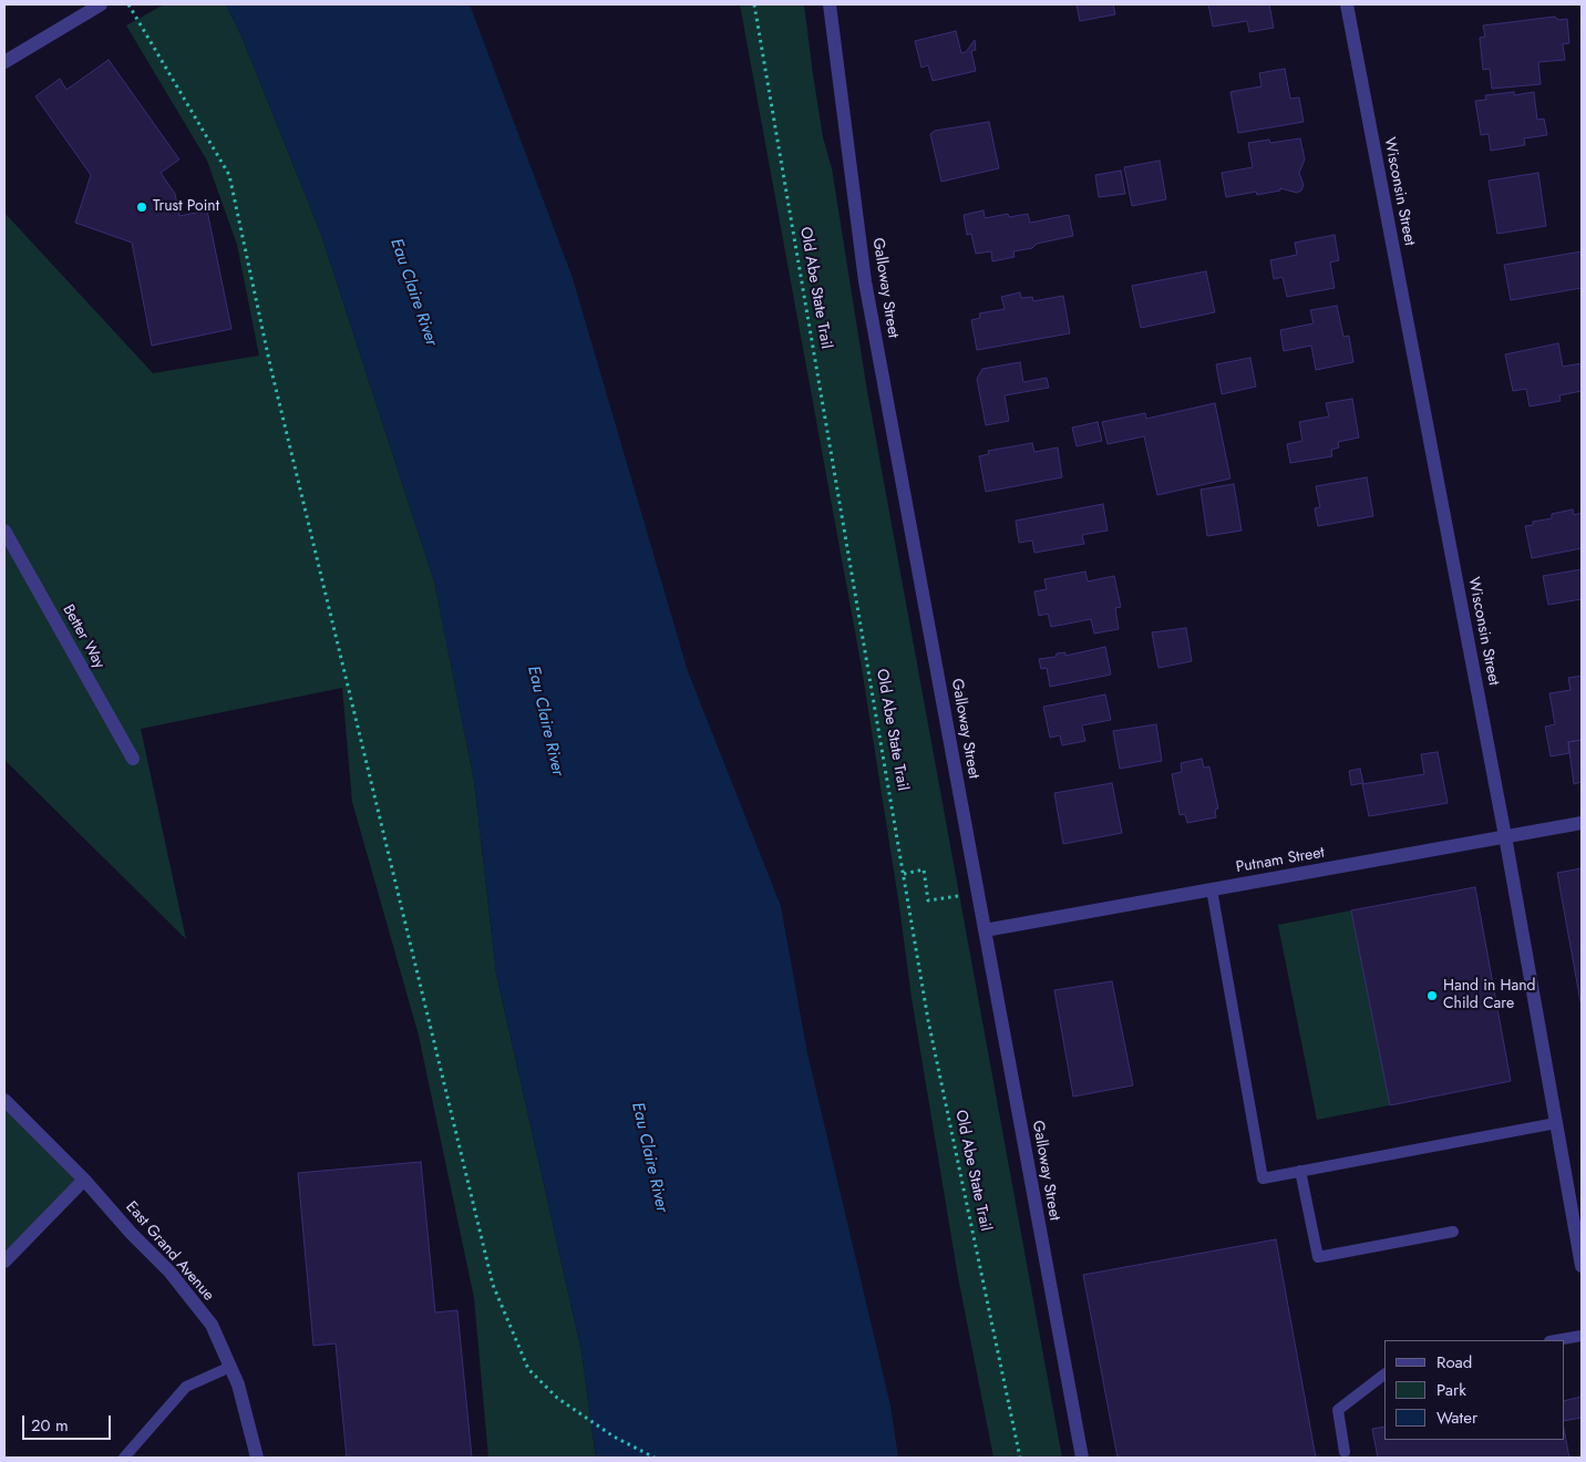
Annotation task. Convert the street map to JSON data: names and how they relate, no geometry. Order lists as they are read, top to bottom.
{
  "streets": {
    "street": [
      "Wisconsin Street",
      "Galloway Street",
      "Better Way",
      "Putnam Street",
      "East Grand Avenue"
    ],
    "path": ["Old Abe State Trail"]
  },
  "crossings": [
    ["Wisconsin Street", "Putnam Street"],
    ["Galloway Street", "Putnam Street"]
  ],
  "water": ["Eau Claire River"],
  "places": ["Trust Point", "Hand in Hand Child Care"],
  "legend": ["Road", "Park", "Water"],
  "scale_bar": "20 m"
}
